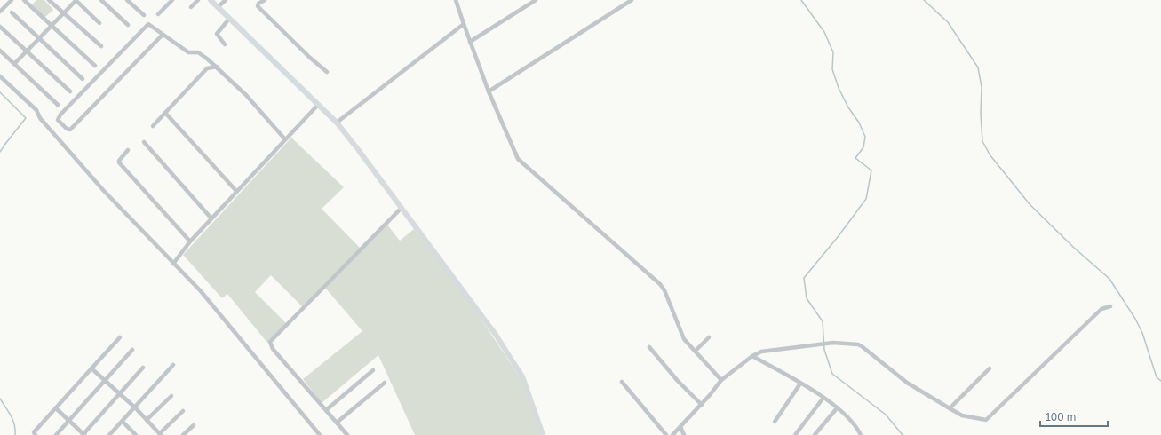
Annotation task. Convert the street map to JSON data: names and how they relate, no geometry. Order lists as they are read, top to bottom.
{
  "scale_bar": "100 m"
}
